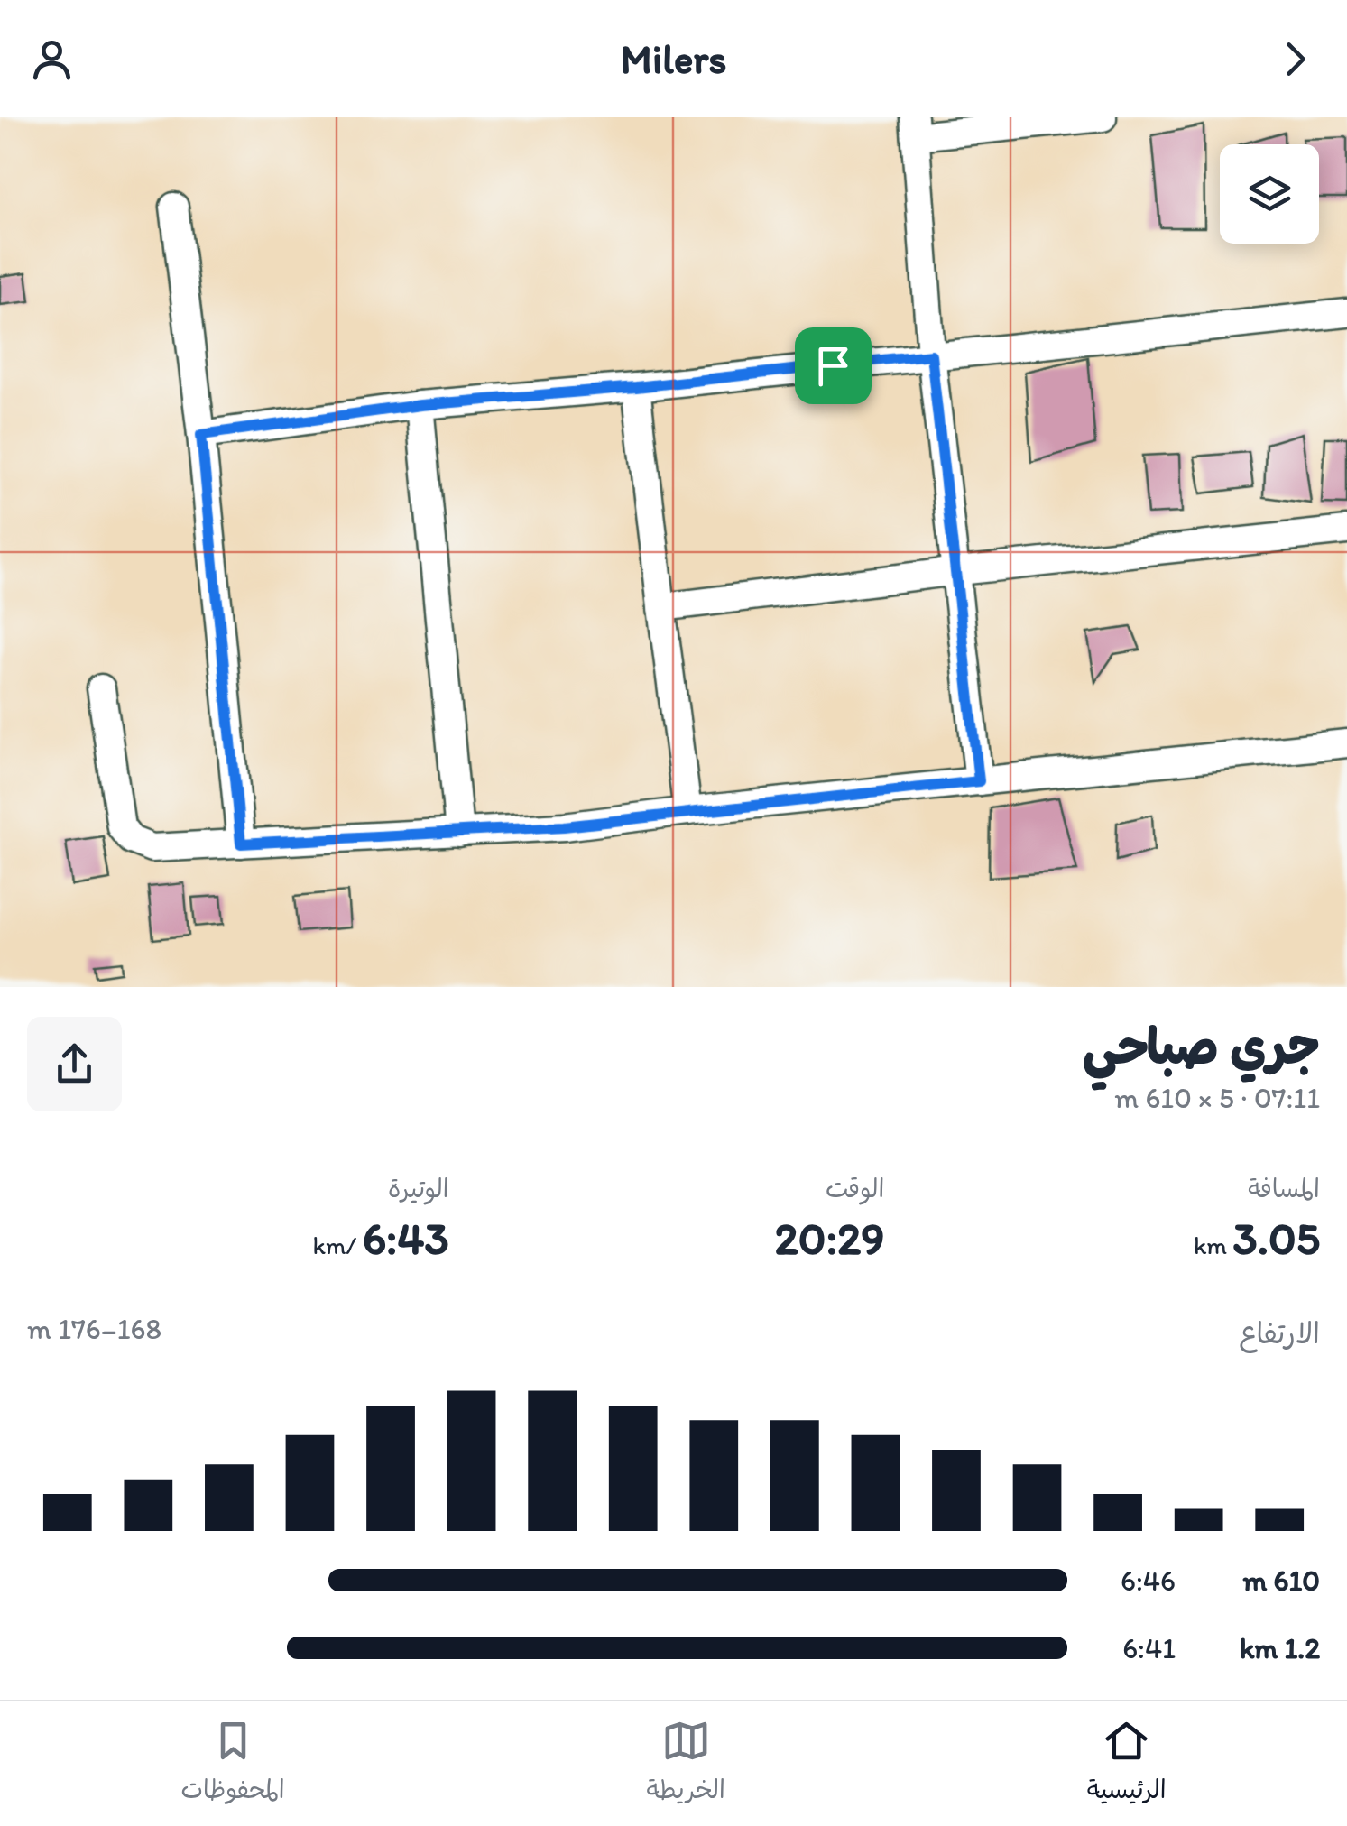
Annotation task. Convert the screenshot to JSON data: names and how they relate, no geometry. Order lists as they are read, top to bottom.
{
  "page": {
    "header": "Milers",
    "heading": ["جري صباحي", "07:11 · 5 × 610 m"],
    "stats": [
      ["المسافة", "3.05 km"],
      ["الوقت", "20:29"],
      ["الوتيرة", "6:43 /km"]
    ],
    "chart": ["الارتفاع", "168–176 m"],
    "list": [
      {
        "name": "610 m",
        "note": "6:46"
      },
      {
        "name": "1.2 km",
        "note": "6:41"
      }
    ],
    "tabs": ["الرئيسية", "الخريطة", "المحفوظات"]
  }
}
